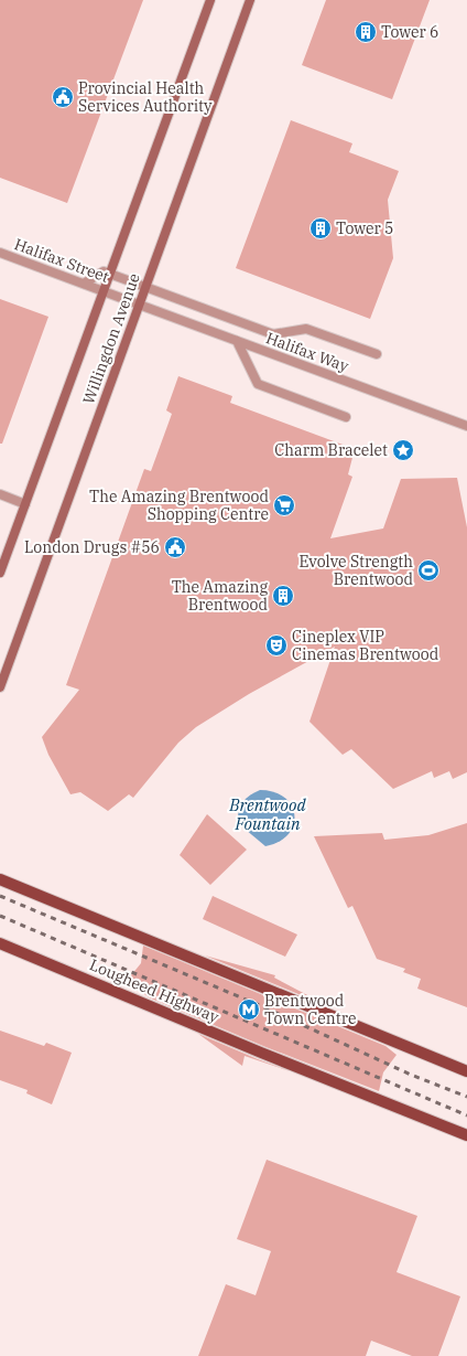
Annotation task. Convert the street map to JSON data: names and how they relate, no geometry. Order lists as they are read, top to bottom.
{
  "streets": {
    "main road": ["Willingdon Avenue", "Lougheed Highway"],
    "street": ["Halifax Street", "Halifax Way"]
  },
  "crossings": [
    ["Halifax Street", "Willingdon Avenue"],
    ["Halifax Street", "Halifax Way"],
    ["Willingdon Avenue", "Halifax Way"]
  ],
  "water": ["Brentwood Fountain"],
  "places": {
    "building": ["Tower 6", "Tower 5", "The Amazing Brentwood"],
    "public building": ["Provincial Health Services Authority", "London Drugs #56"],
    "place": ["Charm Bracelet"],
    "supermarket": ["The Amazing Brentwood Shopping Centre"],
    "sports": ["Evolve Strength Brentwood"],
    "theatre": ["Cineplex VIP Cinemas Brentwood"],
    "metro station": ["Brentwood Town Centre"]
  }
}
